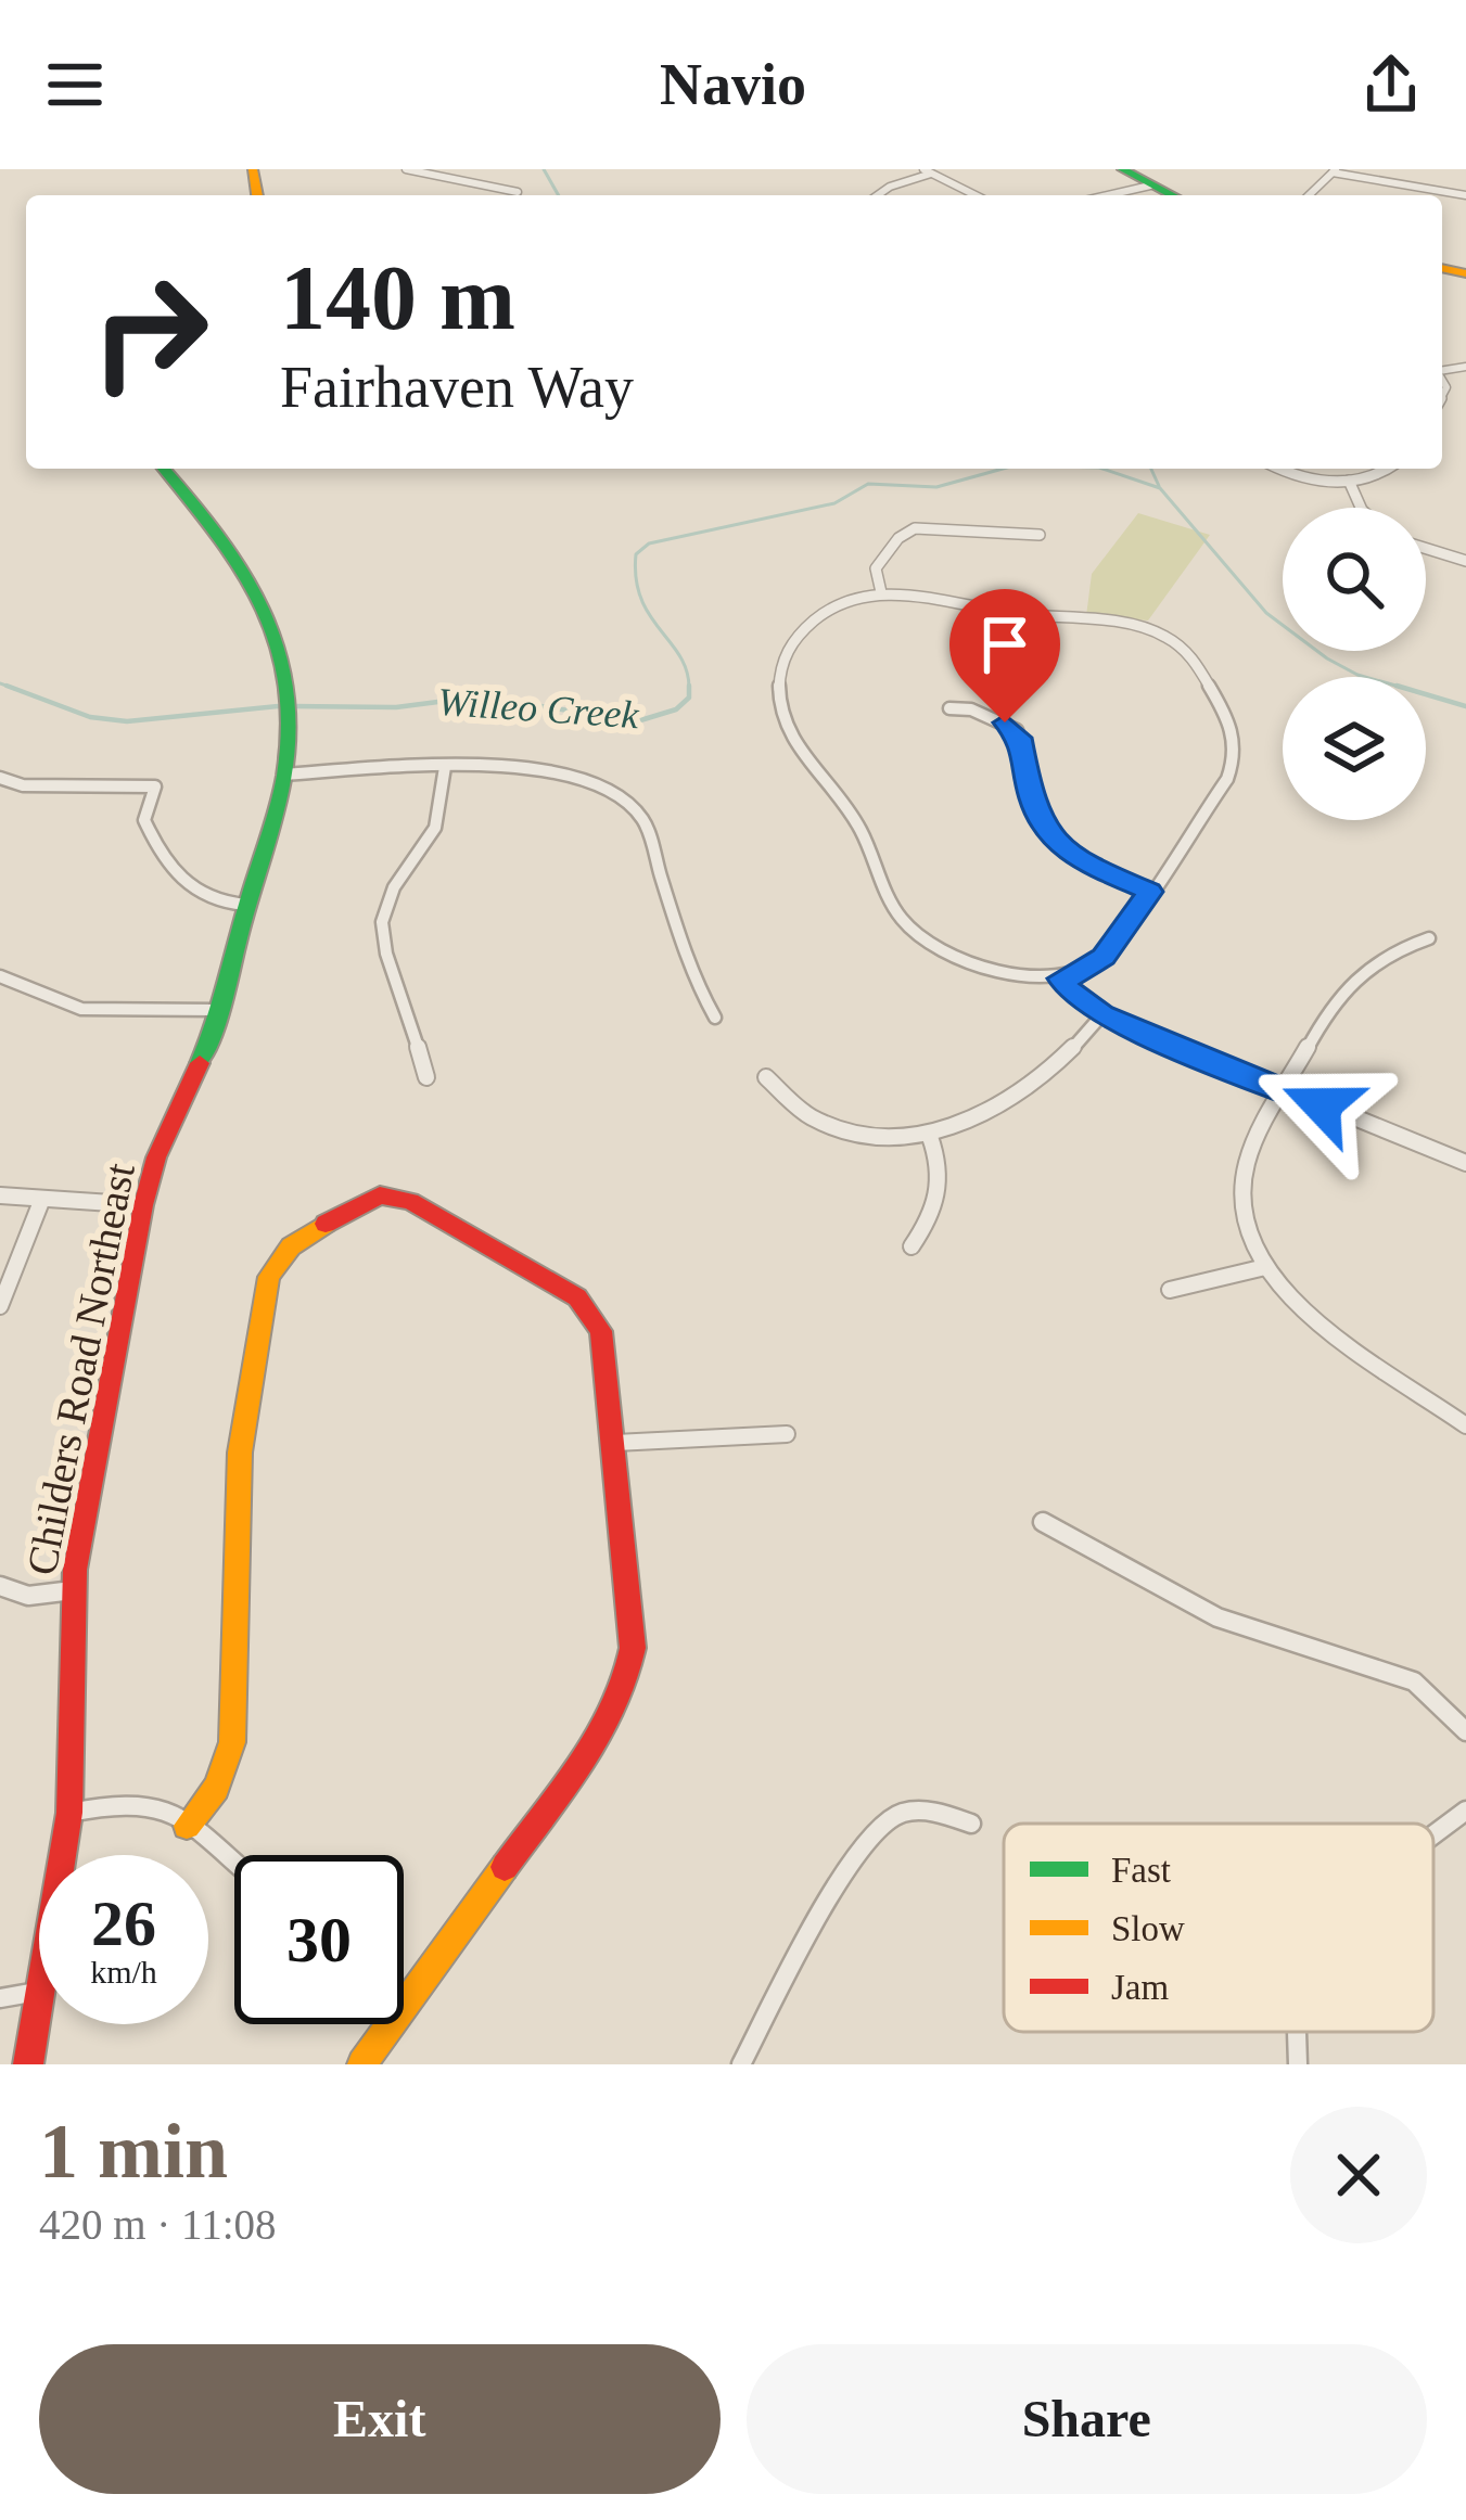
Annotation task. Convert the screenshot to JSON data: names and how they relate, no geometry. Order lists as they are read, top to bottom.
{
  "streets": {
    "street": ["Childers Road Northeast"]
  },
  "water": ["Willeo Creek"],
  "legend": ["Fast", "Slow", "Jam"],
  "page": {
    "header": "Navio",
    "turn": ["140 m", "Fairhaven Way"],
    "speed": "26 km/h",
    "limit": "30",
    "heading": ["1 min", "420 m · 11:08"],
    "buttons": ["Exit", "Share"]
  }
}
